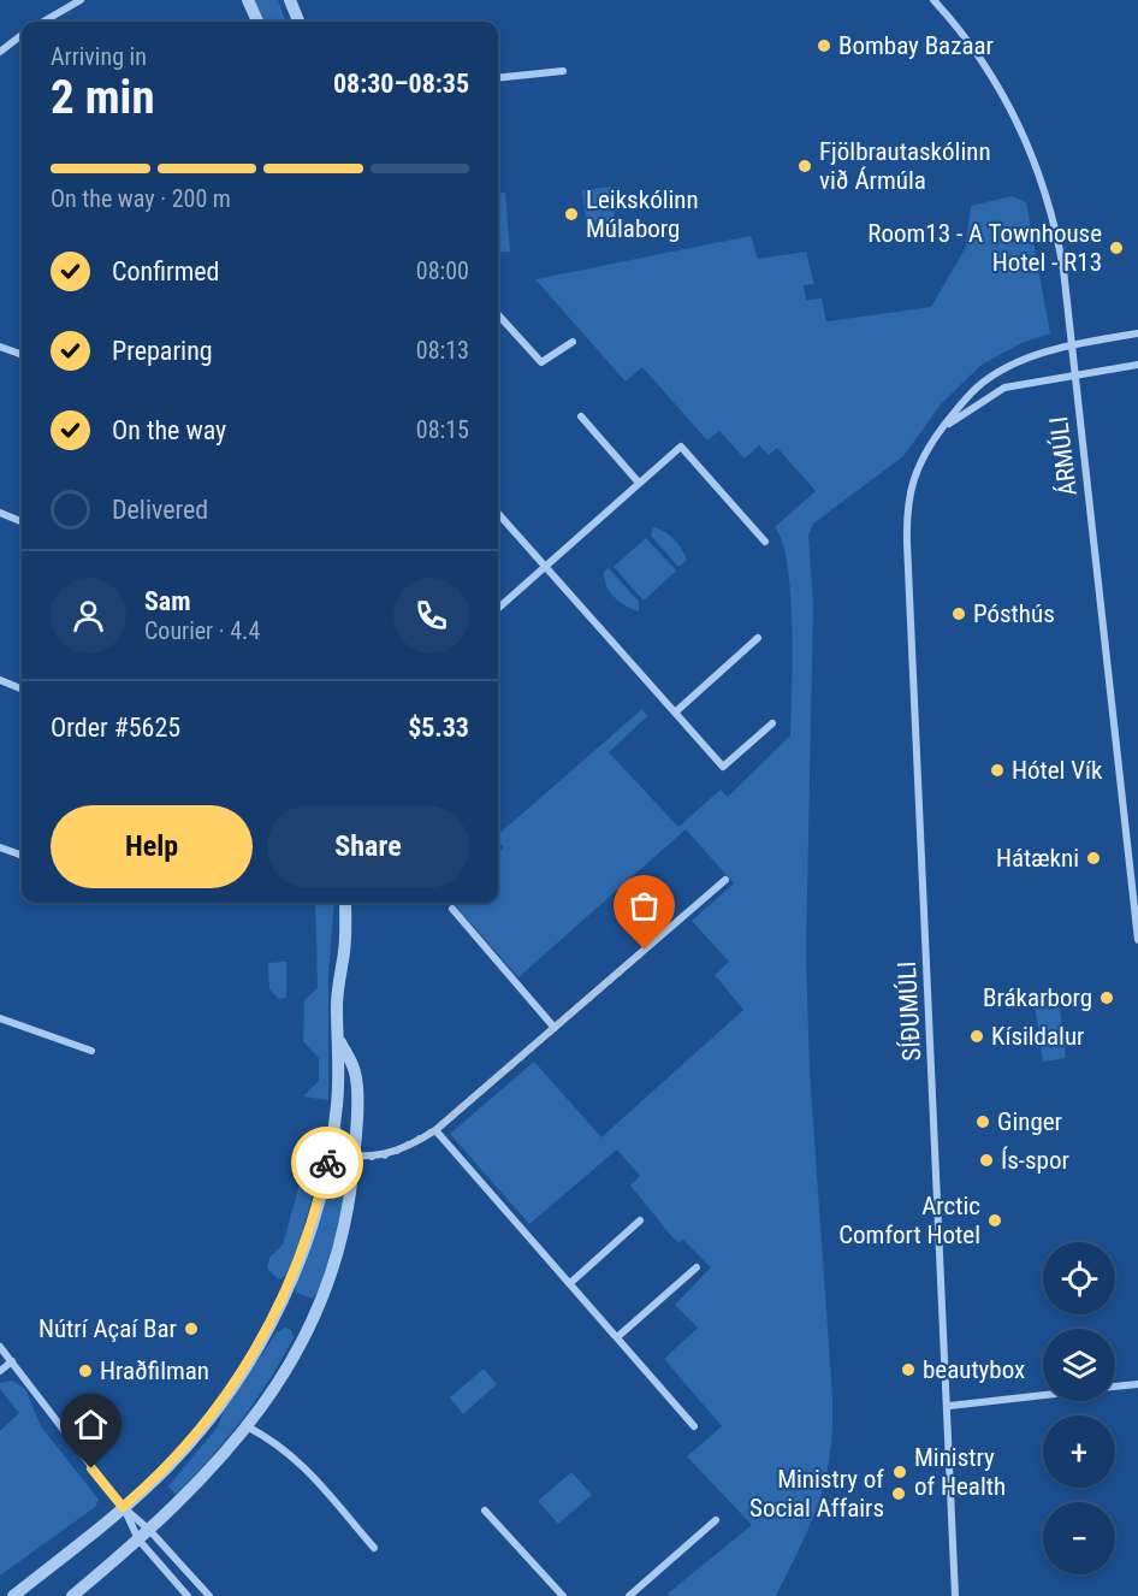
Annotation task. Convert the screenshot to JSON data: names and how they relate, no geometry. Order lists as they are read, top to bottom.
{
  "streets": {
    "street": ["ÁRMÚLI", "SÍÐUMÚLI"]
  },
  "crossings": [
    ["ÁRMÚLI", "SÍÐUMÚLI"]
  ],
  "places": [
    "Bombay Bazaar",
    "Fjölbrautaskólinn við Ármúla",
    "Leikskólinn Múlaborg",
    "Room13 - A Townhouse Hotel - R13",
    "Pósthús",
    "Hótel Vík",
    "Hátækni",
    "Brákarborg",
    "Kísildalur",
    "Ginger",
    "Ís-spor",
    "Arctic Comfort Hotel",
    "Nútrí Açaí Bar",
    "beautybox",
    "Hraðfilman",
    "Ministry of Health",
    "Ministry of Social Affairs"
  ],
  "page": {
    "heading": ["2 min", "Arriving in", "08:30–08:35"],
    "panel": [
      "Sam",
      "Courier · 4.4",
      "Order #5625",
      "$5.33"
    ],
    "bar": "On the way · 200 m",
    "list": [
      ["Confirmed", "08:00"],
      ["Preparing", "08:13"],
      ["On the way", "08:15"],
      "Delivered"
    ],
    "buttons": ["Help", "Share"],
    "map_buttons": ["+", "−"]
  }
}
